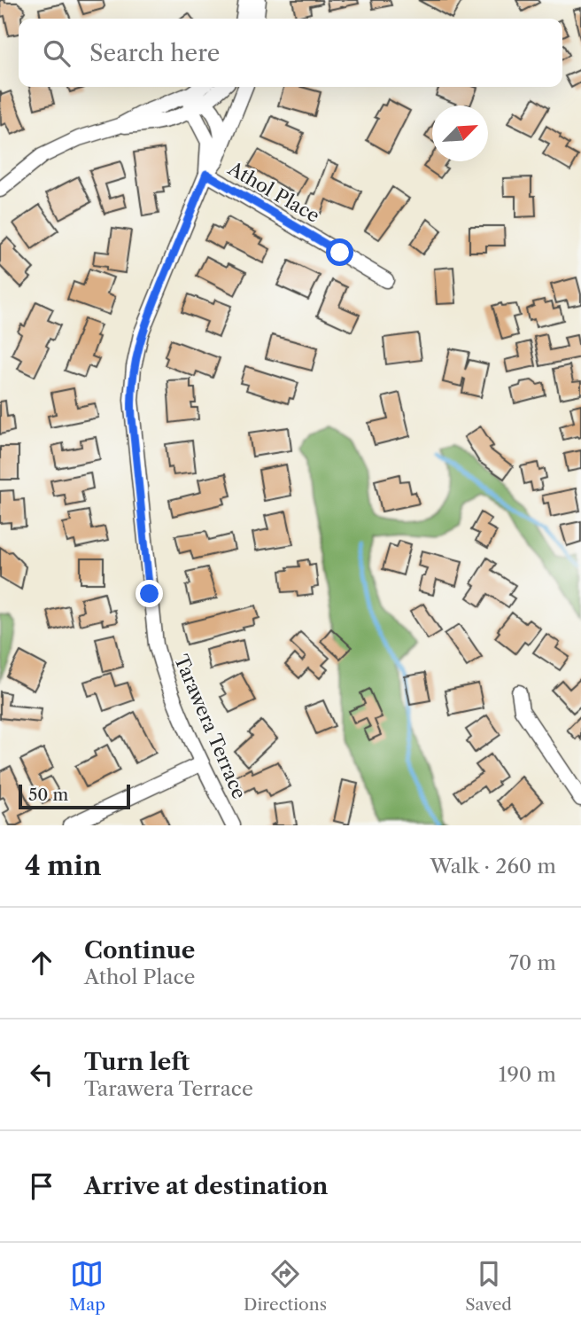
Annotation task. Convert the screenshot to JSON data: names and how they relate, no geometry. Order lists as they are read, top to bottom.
{
  "streets": {
    "street": ["Athol Place", "Tarawera Terrace"]
  },
  "crossings": [
    ["Athol Place", "Tarawera Terrace"]
  ],
  "scale_bar": "50 m",
  "north": "top right",
  "page": {
    "search": "Search here",
    "scale": "50 m",
    "heading": ["4 min", "Walk · 260 m"],
    "list": [
      ["Continue", "Athol Place", "70 m"],
      ["Turn left", "Tarawera Terrace", "190 m"],
      "Arrive at destination"
    ],
    "nav": ["Map", "Directions", "Saved"]
  }
}
